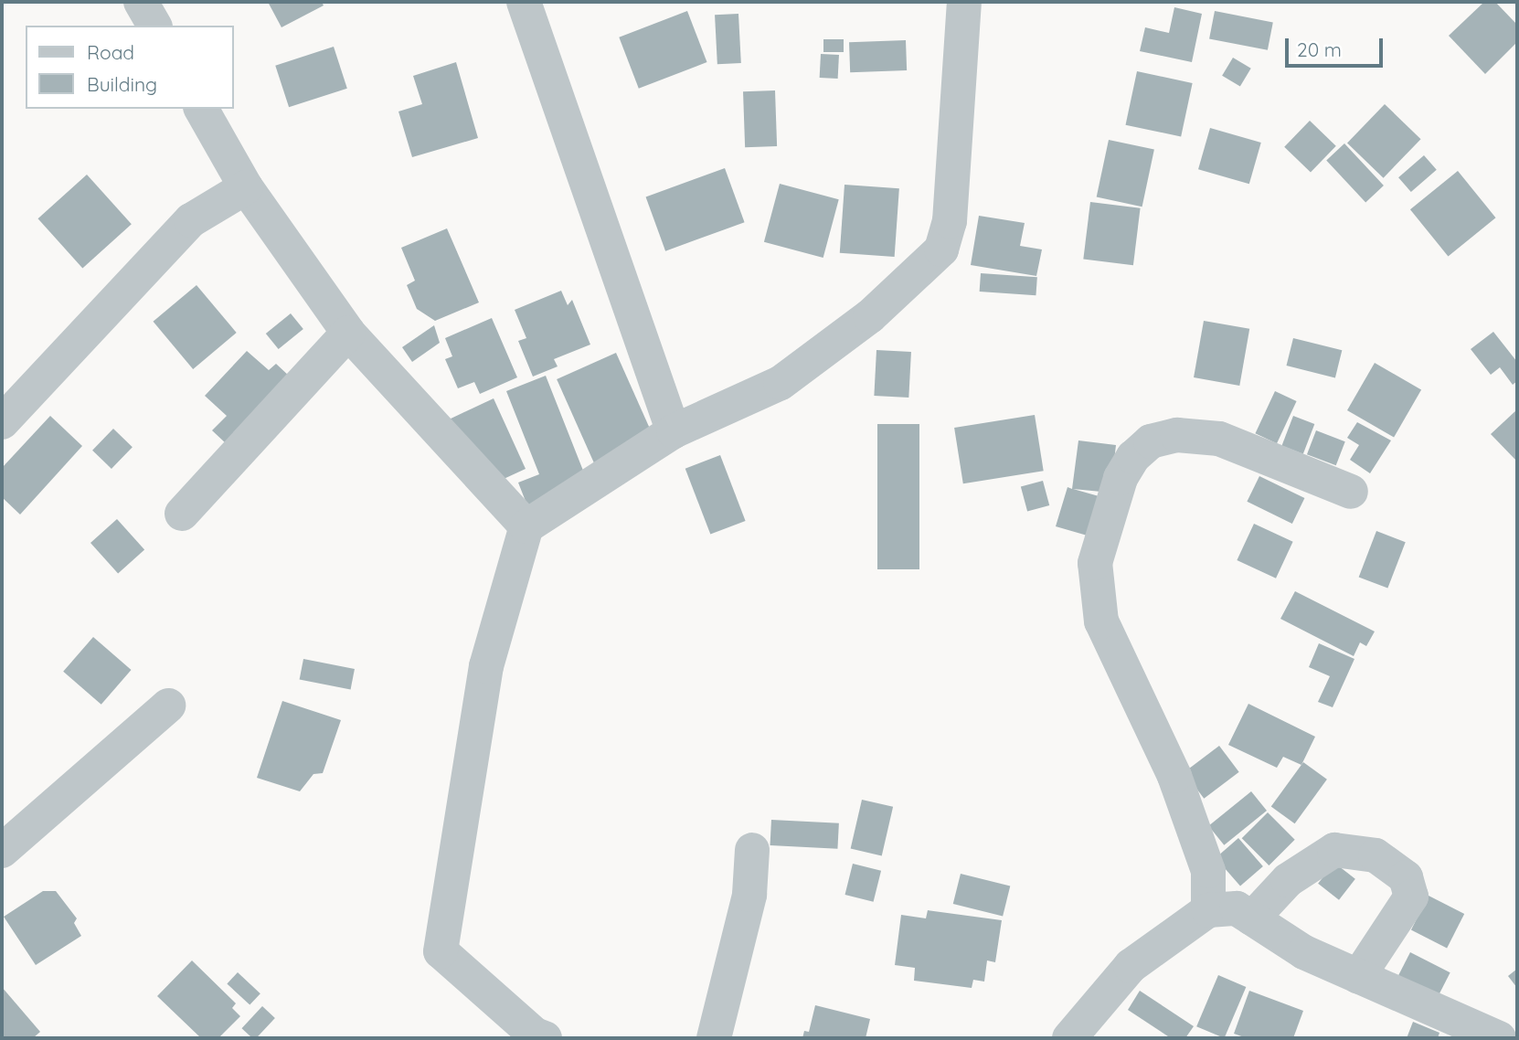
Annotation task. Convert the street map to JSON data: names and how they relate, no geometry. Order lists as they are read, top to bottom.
{
  "legend": ["Road", "Building"],
  "scale_bar": "20 m"
}
